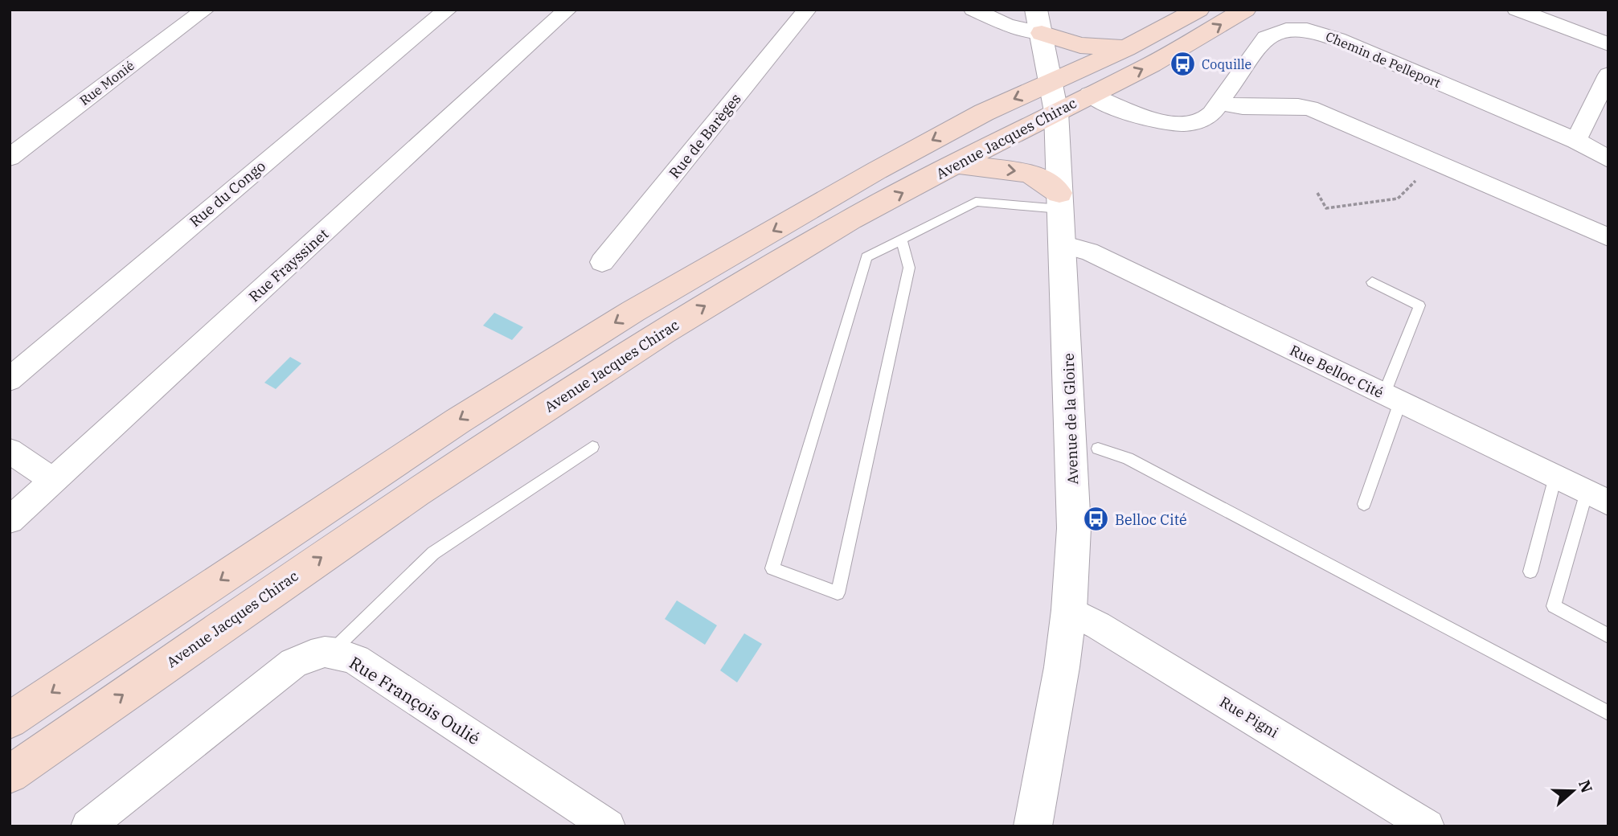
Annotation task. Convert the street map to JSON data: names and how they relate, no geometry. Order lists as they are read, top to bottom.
{
  "streets": {
    "main road": ["Avenue Jacques Chirac"],
    "street": [
      "Chemin de Pelleport",
      "Rue Monié",
      "Rue de Barèges",
      "Rue du Congo",
      "Rue Frayssinet",
      "Rue Belloc Cité",
      "Avenue de la Gloire",
      "Rue François Oulié",
      "Rue Pigni"
    ]
  },
  "crossings": [
    ["Chemin de Pelleport", "Avenue Jacques Chirac"],
    ["Avenue Jacques Chirac", "Avenue de la Gloire"],
    ["Rue Belloc Cité", "Avenue de la Gloire"],
    ["Avenue de la Gloire", "Rue Pigni"]
  ],
  "places": {
    "bus stop": ["Coquille", "Belloc Cité"]
  },
  "north": "right"
}
